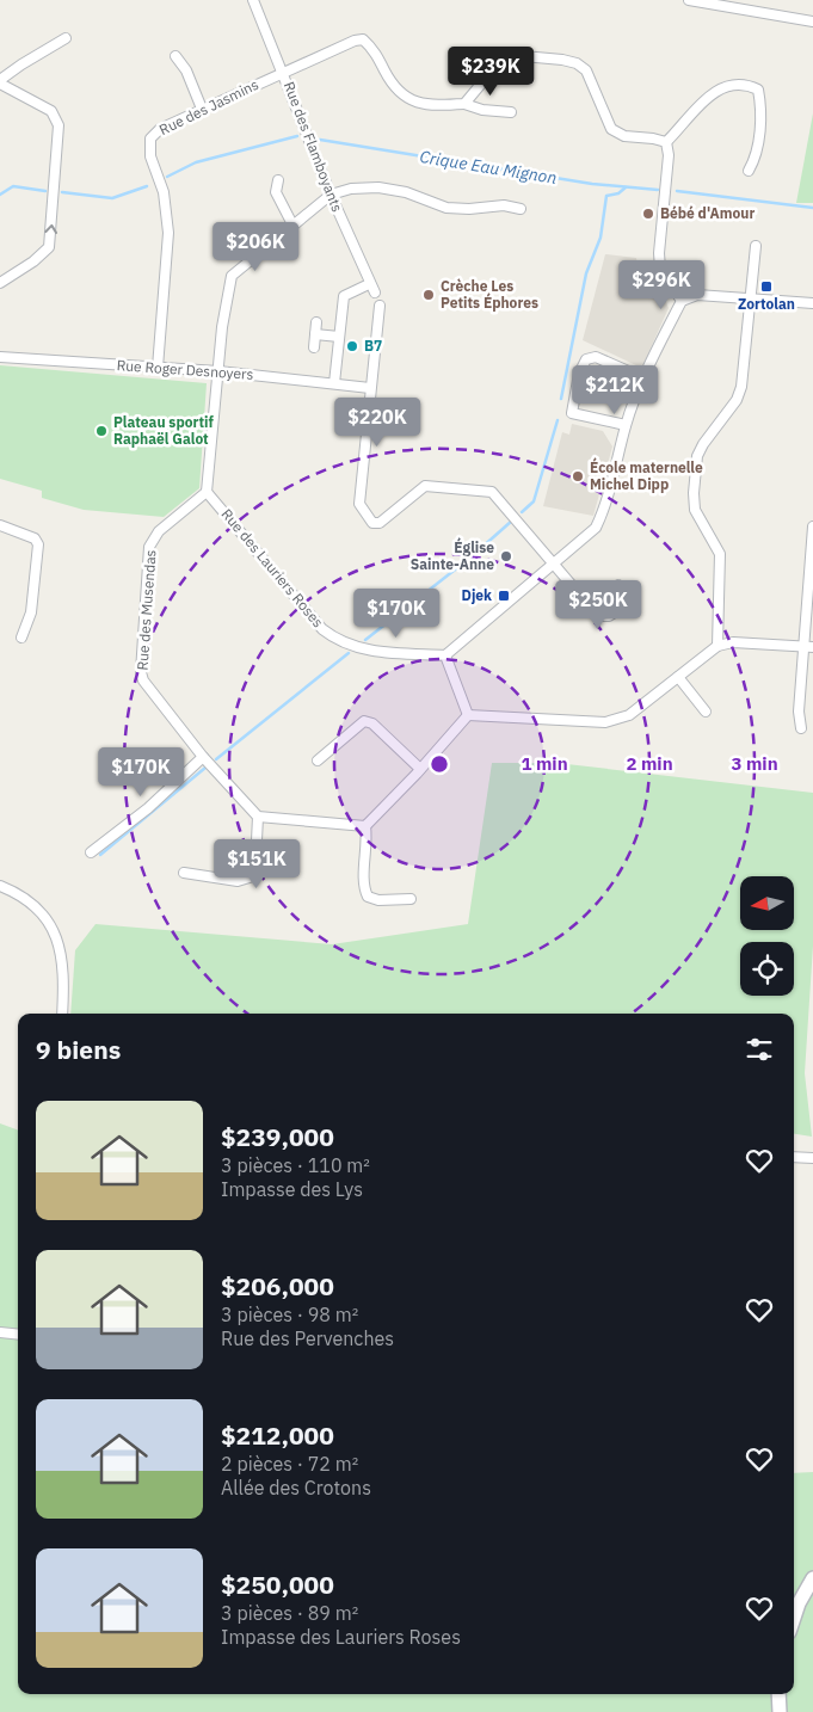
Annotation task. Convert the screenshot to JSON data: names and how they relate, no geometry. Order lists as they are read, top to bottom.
{
  "streets": {
    "street": [
      "Rue des Jasmins",
      "Rue des Flamboyants",
      "Rue Roger Desnoyers",
      "Rue des Lauriers Roses",
      "Rue des Musendas"
    ]
  },
  "crossings": [
    ["Rue des Jasmins", "Rue des Flamboyants"],
    ["Rue des Jasmins", "Rue Roger Desnoyers"],
    ["Rue des Lauriers Roses", "Rue des Musendas"]
  ],
  "water": ["Crique Eau Mignon"],
  "places": {
    "other": [
      "Bébé d'Amour",
      "Crèche Les Petits Éphores",
      "B7",
      "Plateau sportif Raphaël Galot",
      "École maternelle Michel Dipp",
      "Église Sainte-Anne"
    ],
    "transit": ["Zortolan", "Djek"]
  },
  "north": "left",
  "page": {
    "price": [
      "$239K",
      "$206K",
      "$296K",
      "$212K",
      "$220K",
      "$250K",
      "$170K",
      "$170K",
      "$151K"
    ],
    "heading": "9 biens",
    "list": [
      {
        "name": "$239,000",
        "note": "3 pièces · 110 m² · Impasse des Lys"
      },
      {
        "name": "$206,000",
        "note": "3 pièces · 98 m² · Rue des Pervenches"
      },
      {
        "name": "$212,000",
        "note": "2 pièces · 72 m² · Allée des Crotons"
      },
      {
        "name": "$250,000",
        "note": "3 pièces · 89 m² · Impasse des Lauriers Roses"
      }
    ]
  },
  "rings": ["1 min", "2 min", "3 min"]
}
